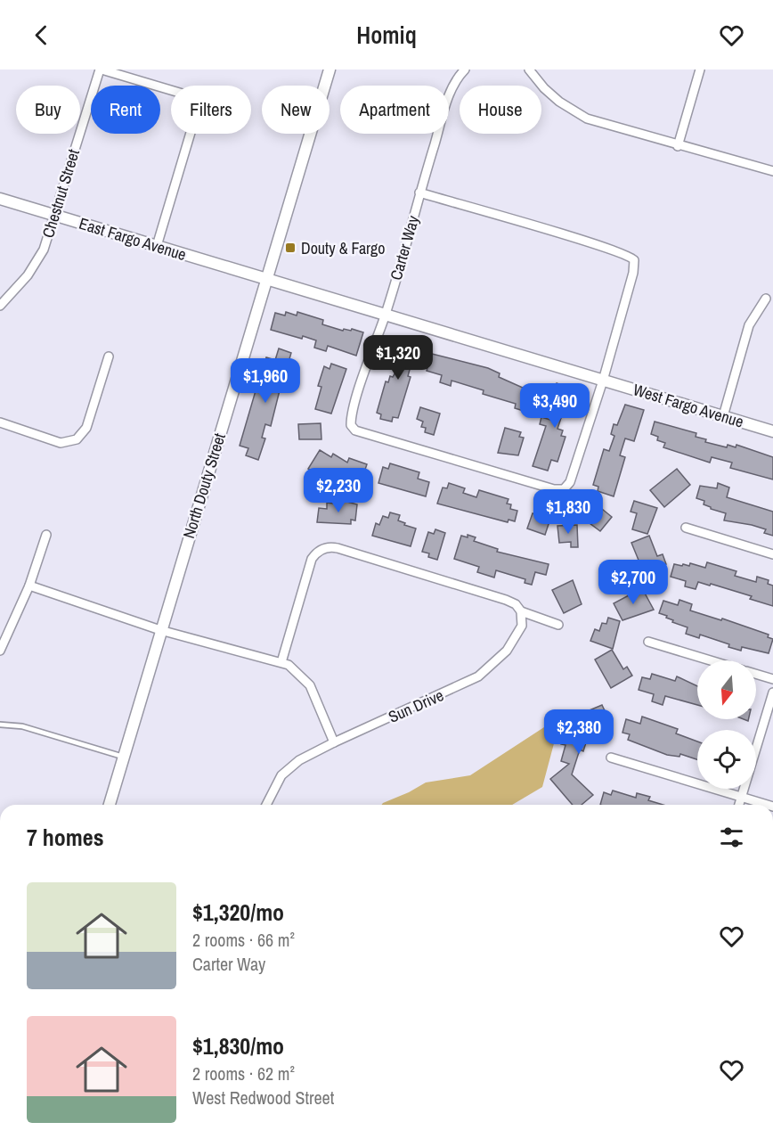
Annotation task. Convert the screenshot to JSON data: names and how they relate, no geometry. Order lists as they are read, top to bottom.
{
  "streets": {
    "main road": ["East Fargo Avenue", "West Fargo Avenue", "North Douty Street"],
    "street": ["Chestnut Street", "Carter Way", "Sun Drive"]
  },
  "crossings": [
    ["Chestnut Street", "East Fargo Avenue"],
    ["East Fargo Avenue", "West Fargo Avenue"],
    ["East Fargo Avenue", "North Douty Street"],
    ["Carter Way", "West Fargo Avenue"],
    ["West Fargo Avenue", "North Douty Street"]
  ],
  "places": {
    "transit": ["Douty & Fargo"]
  },
  "north": "bottom",
  "page": {
    "header": "Homiq",
    "chip": [
      "Buy",
      "Rent",
      "Filters",
      "New",
      "Apartment",
      "House"
    ],
    "price": [
      "$1,320",
      "$1,960",
      "$3,490",
      "$2,230",
      "$1,830",
      "$2,700",
      "$2,380"
    ],
    "heading": "7 homes",
    "list": [
      {
        "name": "$1,320/mo",
        "note": "2 rooms · 66 m² · Carter Way"
      },
      {
        "name": "$1,830/mo",
        "note": "2 rooms · 62 m² · West Redwood Street"
      }
    ]
  }
}
